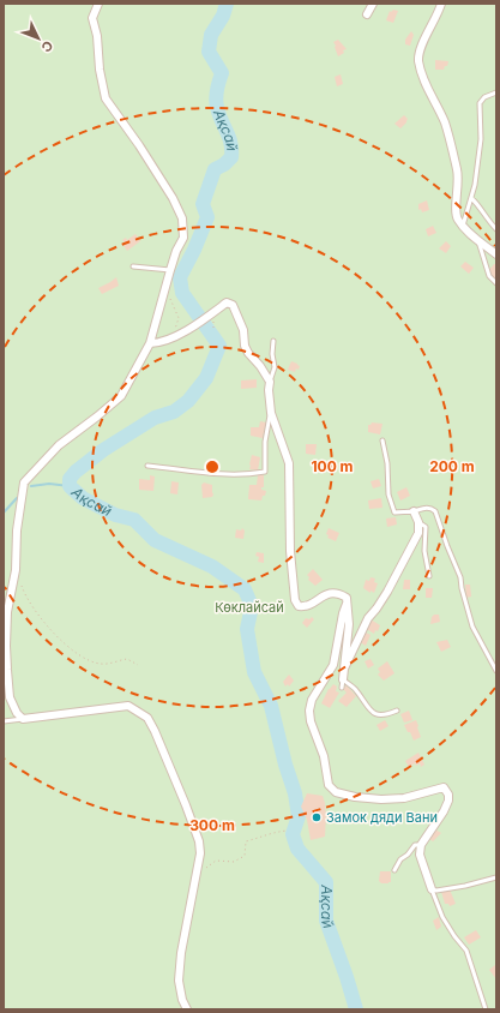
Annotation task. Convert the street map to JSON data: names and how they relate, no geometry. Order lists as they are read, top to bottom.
{
  "water": ["Ақсай"],
  "parks": ["Көклайсай"],
  "places": ["Замок дяди Вани"],
  "north": "bottom right",
  "rings": ["100 m", "200 m", "300 m"]
}
